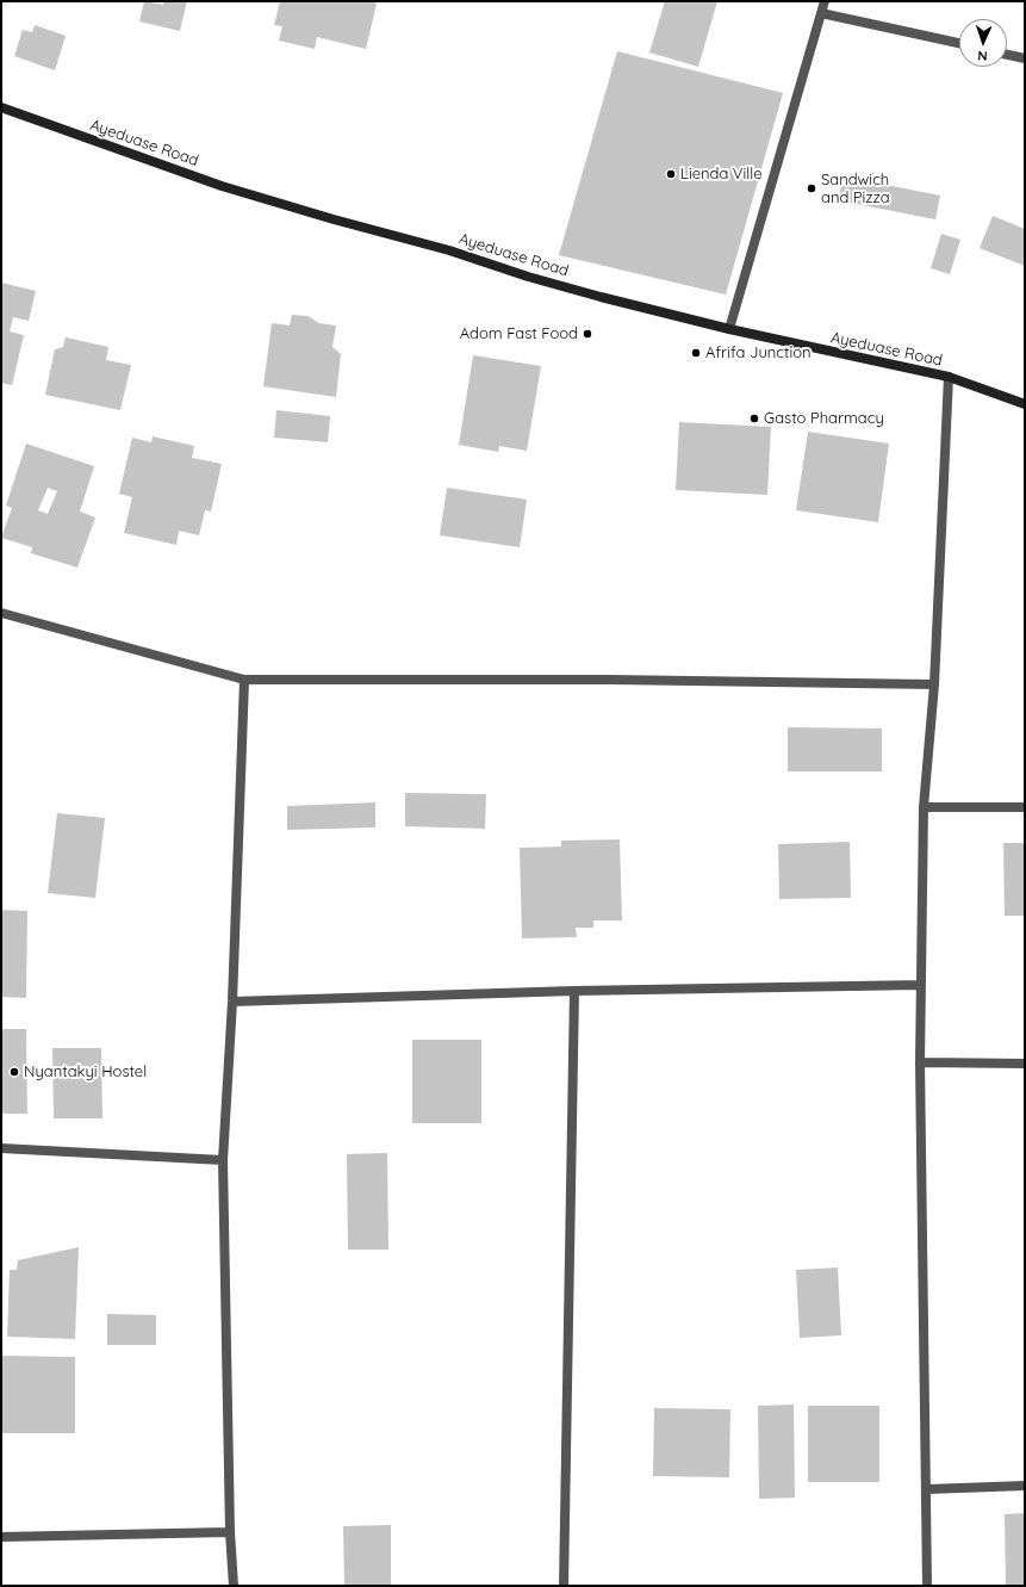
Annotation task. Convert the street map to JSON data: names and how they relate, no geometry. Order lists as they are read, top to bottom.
{
  "streets": {
    "street": ["Ayeduase Road"]
  },
  "places": [
    "Lienda Ville",
    "Sandwich and Pizza",
    "Adom Fast Food",
    "Afrifa Junction",
    "Gasto Pharmacy",
    "Nyantakyi Hostel"
  ],
  "north": "bottom"
}
